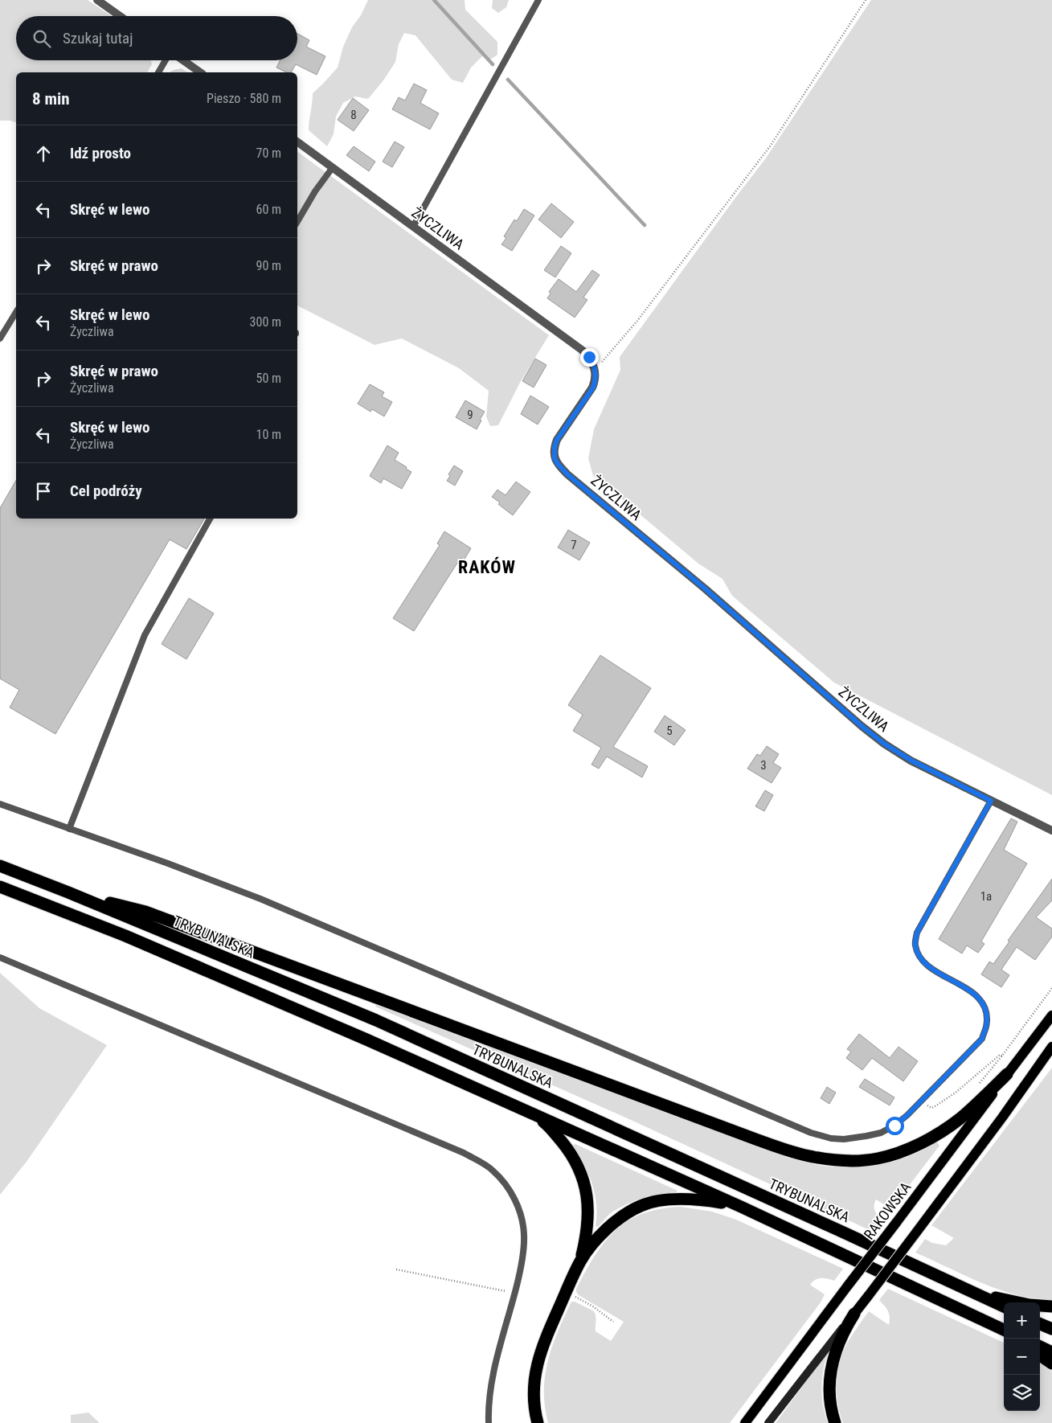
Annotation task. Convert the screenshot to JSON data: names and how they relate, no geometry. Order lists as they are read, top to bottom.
{
  "streets": {
    "highway": ["TRYBUNALSKA"],
    "main road": ["RAKOWSKA"],
    "street": ["ŻYCZLIWA"]
  },
  "districts": ["RAKÓW"],
  "house_numbers": [
    "8",
    "9",
    "7",
    "5",
    "3",
    "1a"
  ],
  "page": {
    "search": "Szukaj tutaj",
    "heading": ["8 min", "Pieszo · 580 m"],
    "list": [
      ["Idź prosto", "70 m"],
      ["Skręć w lewo", "60 m"],
      ["Skręć w prawo", "90 m"],
      ["Skręć w lewo", "Życzliwa", "300 m"],
      ["Skręć w prawo", "Życzliwa", "50 m"],
      ["Skręć w lewo", "Życzliwa", "10 m"],
      "Cel podróży"
    ],
    "map_buttons": ["+", "−"]
  }
}
